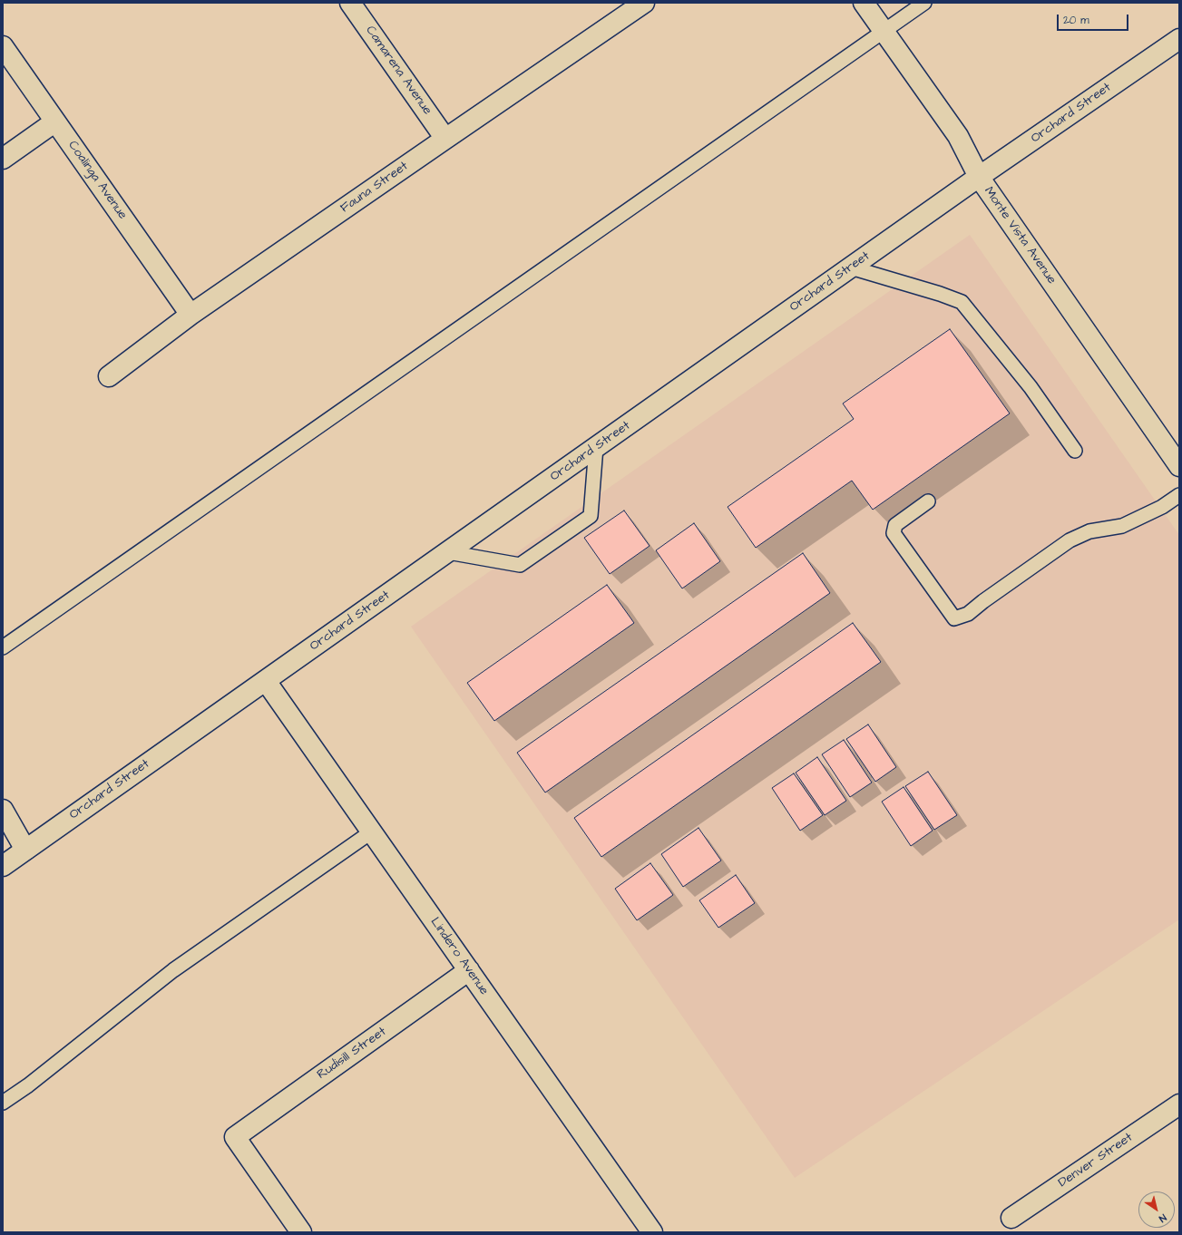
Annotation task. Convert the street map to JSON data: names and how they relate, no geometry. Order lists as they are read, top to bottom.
{
  "streets": {
    "street": [
      "Camarena Avenue",
      "Orchard Street",
      "Coalinga Avenue",
      "Fauna Street",
      "Monte Vista Avenue",
      "Lindero Avenue",
      "Rudisill Street",
      "Denver Street"
    ]
  },
  "crossings": [
    ["Camarena Avenue", "Fauna Street"],
    ["Orchard Street", "Monte Vista Avenue"],
    ["Orchard Street", "Lindero Avenue"],
    ["Coalinga Avenue", "Fauna Street"],
    ["Lindero Avenue", "Rudisill Street"]
  ],
  "scale_bar": "20 m",
  "north": "bottom right"
}
